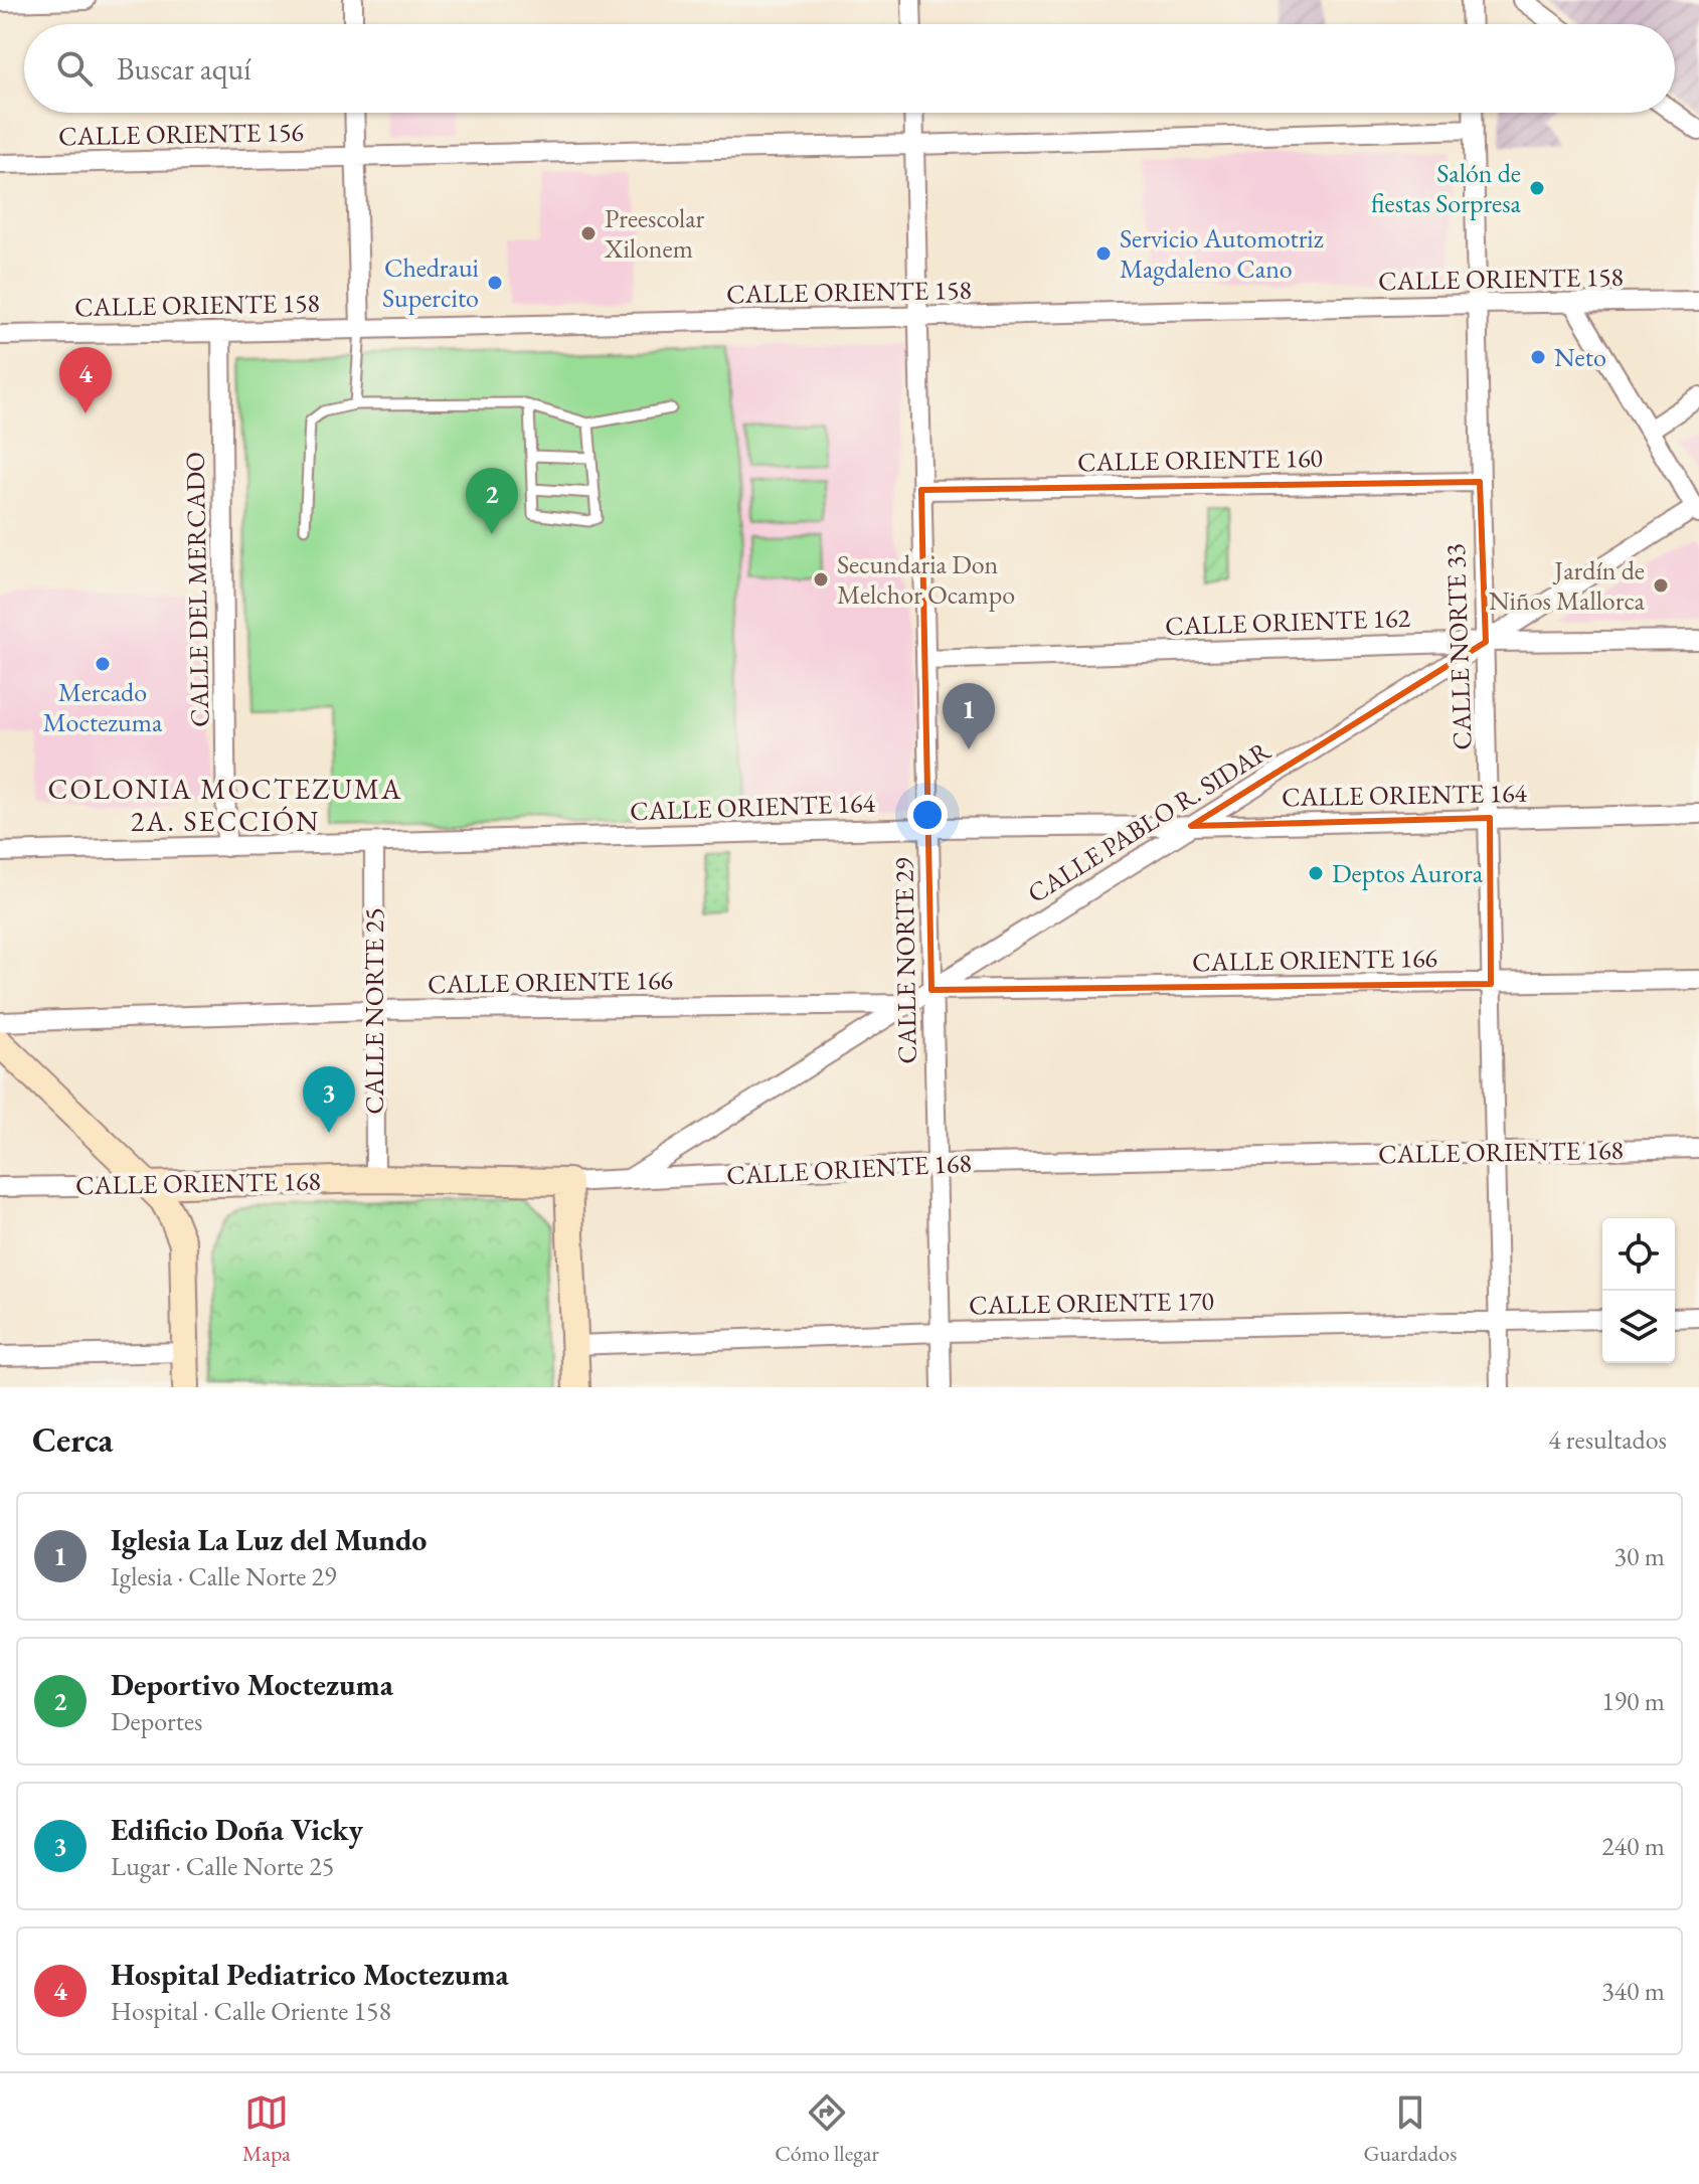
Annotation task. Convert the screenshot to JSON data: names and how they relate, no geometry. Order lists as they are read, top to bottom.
{
  "streets": {
    "street": [
      "CALLE ORIENTE 156",
      "CALLE ORIENTE 158",
      "CALLE ORIENTE 160",
      "CALLE DEL MERCADO",
      "CALLE ORIENTE 162",
      "CALLE NORTE 33",
      "CALLE ORIENTE 164",
      "CALLE PABLO R. SIDAR",
      "CALLE ORIENTE 166",
      "CALLE NORTE 29",
      "CALLE NORTE 25",
      "CALLE ORIENTE 168",
      "CALLE ORIENTE 170"
    ]
  },
  "crossings": [
    ["CALLE ORIENTE 156", "CALLE NORTE 33"],
    ["CALLE ORIENTE 156", "CALLE NORTE 29"],
    ["CALLE ORIENTE 158", "CALLE DEL MERCADO"],
    ["CALLE ORIENTE 158", "CALLE NORTE 33"],
    ["CALLE ORIENTE 158", "CALLE NORTE 29"],
    ["CALLE ORIENTE 160", "CALLE NORTE 33"],
    ["CALLE ORIENTE 160", "CALLE NORTE 29"],
    ["CALLE DEL MERCADO", "CALLE ORIENTE 164"],
    ["CALLE ORIENTE 162", "CALLE NORTE 33"],
    ["CALLE ORIENTE 162", "CALLE PABLO R. SIDAR"],
    ["CALLE ORIENTE 162", "CALLE NORTE 29"],
    ["CALLE NORTE 33", "CALLE ORIENTE 164"],
    ["CALLE NORTE 33", "CALLE PABLO R. SIDAR"],
    ["CALLE NORTE 33", "CALLE ORIENTE 166"],
    ["CALLE NORTE 33", "CALLE ORIENTE 168"],
    ["CALLE NORTE 33", "CALLE ORIENTE 170"],
    ["CALLE ORIENTE 164", "CALLE PABLO R. SIDAR"],
    ["CALLE ORIENTE 164", "CALLE NORTE 29"],
    ["CALLE ORIENTE 164", "CALLE NORTE 25"],
    ["CALLE PABLO R. SIDAR", "CALLE ORIENTE 166"],
    ["CALLE PABLO R. SIDAR", "CALLE NORTE 29"],
    ["CALLE PABLO R. SIDAR", "CALLE ORIENTE 168"],
    ["CALLE ORIENTE 166", "CALLE NORTE 29"],
    ["CALLE ORIENTE 166", "CALLE NORTE 25"],
    ["CALLE NORTE 29", "CALLE ORIENTE 168"],
    ["CALLE NORTE 29", "CALLE ORIENTE 170"],
    ["CALLE NORTE 25", "CALLE ORIENTE 168"]
  ],
  "districts": ["COLONIA MOCTEZUMA 2A. SECCIÓN"],
  "places": [
    "Salón de fiestas Sorpresa",
    "Preescolar Xilonem",
    "Servicio Automotriz Magdaleno Cano",
    "Chedraui Supercito",
    "Neto",
    "Secundaria Don Melchor Ocampo",
    "Jardín de Niños Mallorca",
    "Mercado Moctezuma",
    "Deptos Aurora"
  ],
  "page": {
    "search": "Buscar aquí",
    "pins": [
      "4",
      "2",
      "1",
      "3"
    ],
    "heading": ["Cerca", "4 resultados"],
    "list": [
      {
        "mark": "1",
        "name": "Iglesia La Luz del Mundo",
        "note": "Iglesia · Calle Norte 29",
        "value": "30 m"
      },
      {
        "mark": "2",
        "name": "Deportivo Moctezuma",
        "note": "Deportes",
        "value": "190 m"
      },
      {
        "mark": "3",
        "name": "Edificio Doña Vicky",
        "note": "Lugar · Calle Norte 25",
        "value": "240 m"
      },
      {
        "mark": "4",
        "name": "Hospital Pediatrico Moctezuma",
        "note": "Hospital · Calle Oriente 158",
        "value": "340 m"
      }
    ],
    "nav": ["Mapa", "Cómo llegar", "Guardados"]
  }
}
